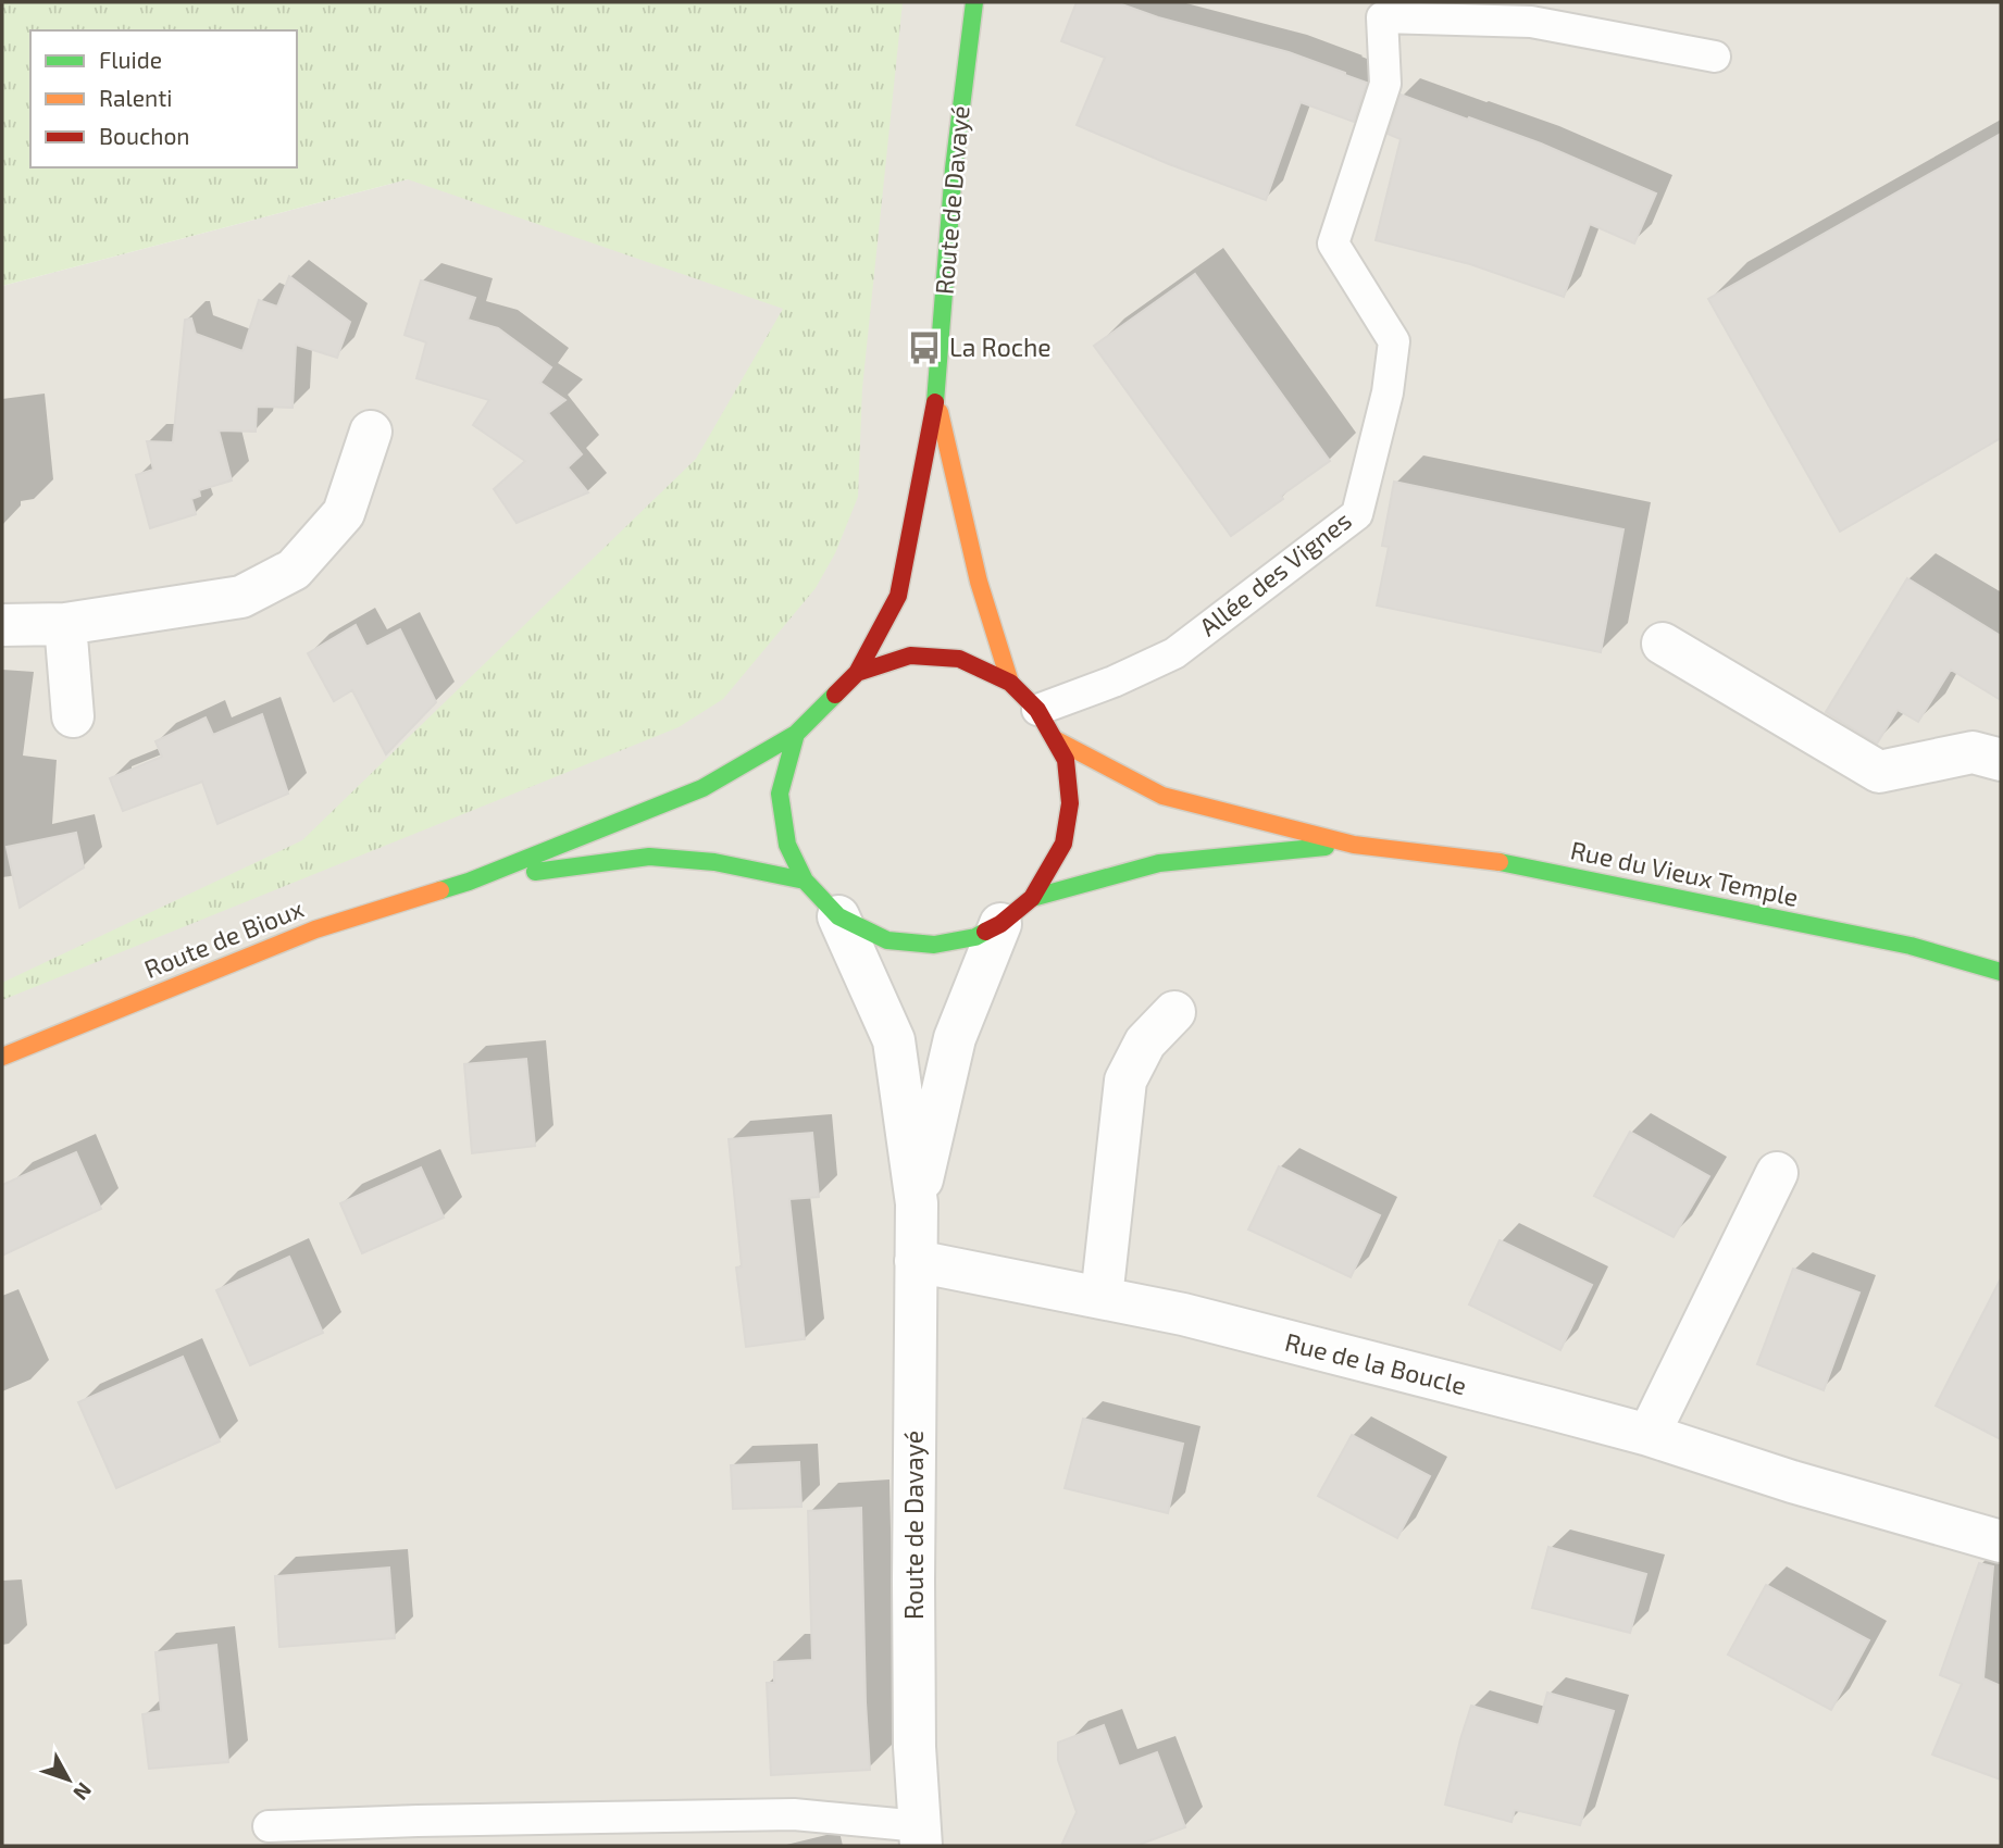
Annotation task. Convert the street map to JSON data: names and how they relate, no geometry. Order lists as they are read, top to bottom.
{
  "streets": {
    "main road": ["Route de Davayé", "Rue du Vieux Temple", "Route de Bioux"],
    "street": ["Rue de la Boucle"],
    "lane": ["Allée des Vignes"]
  },
  "crossings": [
    ["Route de Davayé", "Rue de la Boucle"]
  ],
  "places": {
    "bus stop": ["La Roche"]
  },
  "legend": ["Fluide", "Ralenti", "Bouchon"],
  "north": "bottom right"
}
